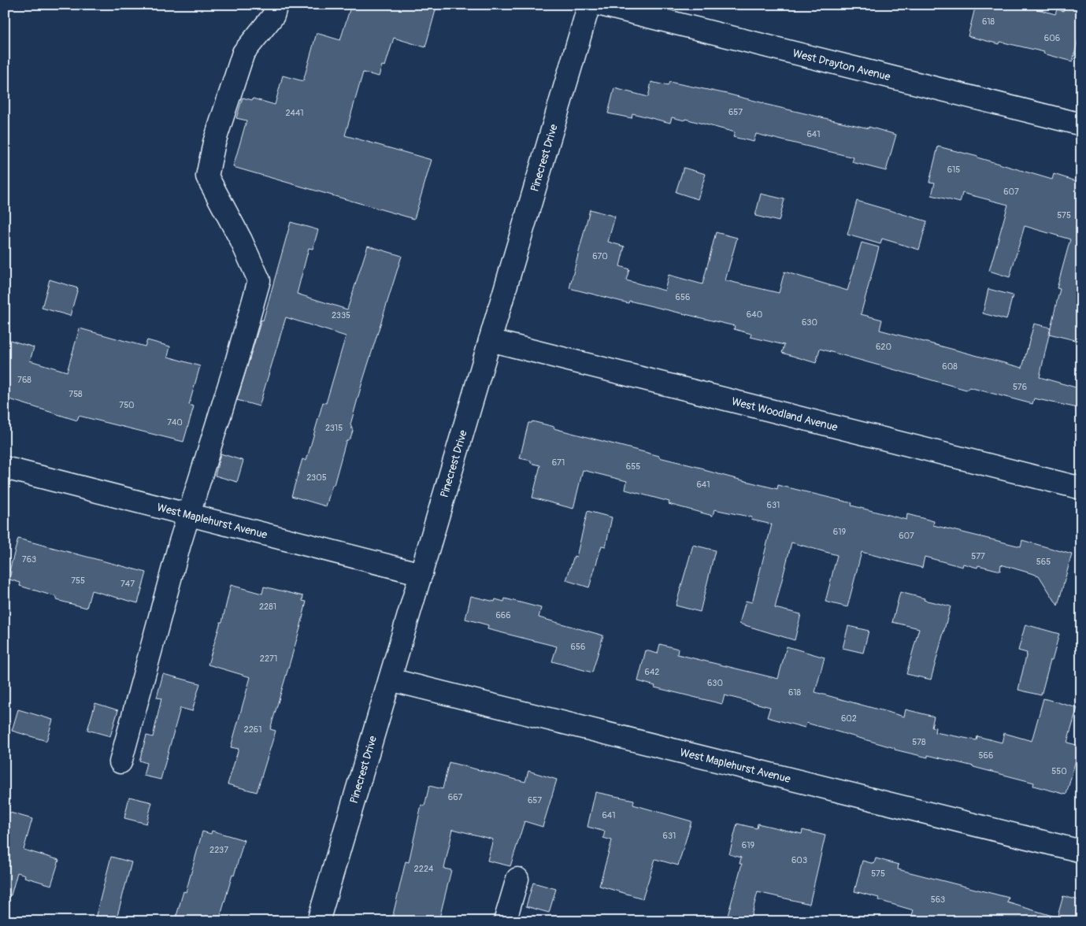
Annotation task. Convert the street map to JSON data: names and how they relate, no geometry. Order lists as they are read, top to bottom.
{
  "streets": {
    "street": [
      "West Drayton Avenue",
      "Pinecrest Drive",
      "West Woodland Avenue",
      "West Maplehurst Avenue"
    ]
  },
  "crossings": [
    ["Pinecrest Drive", "West Woodland Avenue"],
    ["Pinecrest Drive", "West Maplehurst Avenue"]
  ],
  "house_numbers": [
    "618",
    "606",
    "657",
    "2441",
    "641",
    "615",
    "607",
    "575",
    "670",
    "656",
    "640",
    "2335",
    "630",
    "620",
    "608",
    "768",
    "576",
    "758",
    "750",
    "740",
    "2315",
    "671",
    "655",
    "2305",
    "641",
    "631",
    "619",
    "607",
    "577",
    "763",
    "565",
    "755",
    "747",
    "2281",
    "666",
    "656",
    "2271",
    "642",
    "630",
    "618",
    "602",
    "2261",
    "578",
    "566",
    "550",
    "667",
    "657",
    "641",
    "631",
    "619",
    "2237",
    "603",
    "2224",
    "575",
    "563"
  ]
}
